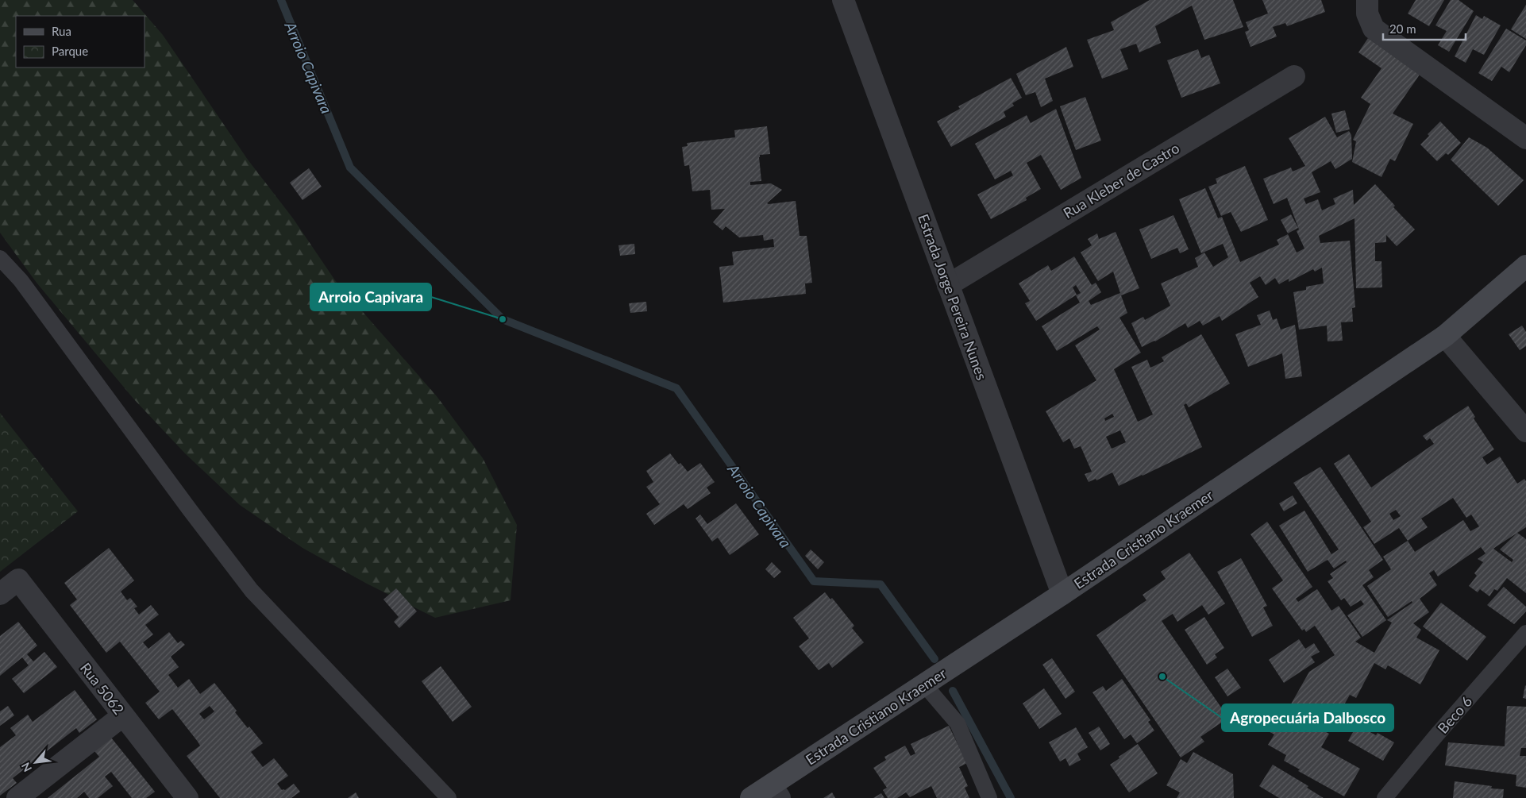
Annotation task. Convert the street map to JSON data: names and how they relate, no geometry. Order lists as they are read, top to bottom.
{
  "streets": {
    "main road": ["Estrada Cristiano Kraemer"],
    "street": ["Rua Kleber de Castro", "Estrada Jorge Pereira Nunes", "Rua 5062"],
    "lane": ["Beco 6"]
  },
  "crossings": [
    ["Rua Kleber de Castro", "Estrada Jorge Pereira Nunes"],
    ["Estrada Jorge Pereira Nunes", "Estrada Cristiano Kraemer"]
  ],
  "water": ["Arroio Capivara"],
  "places": ["Arroio Capivara", "Agropecuária Dalbosco"],
  "legend": ["Rua", "Parque"],
  "scale_bar": "20 m",
  "north": "bottom left"
}
